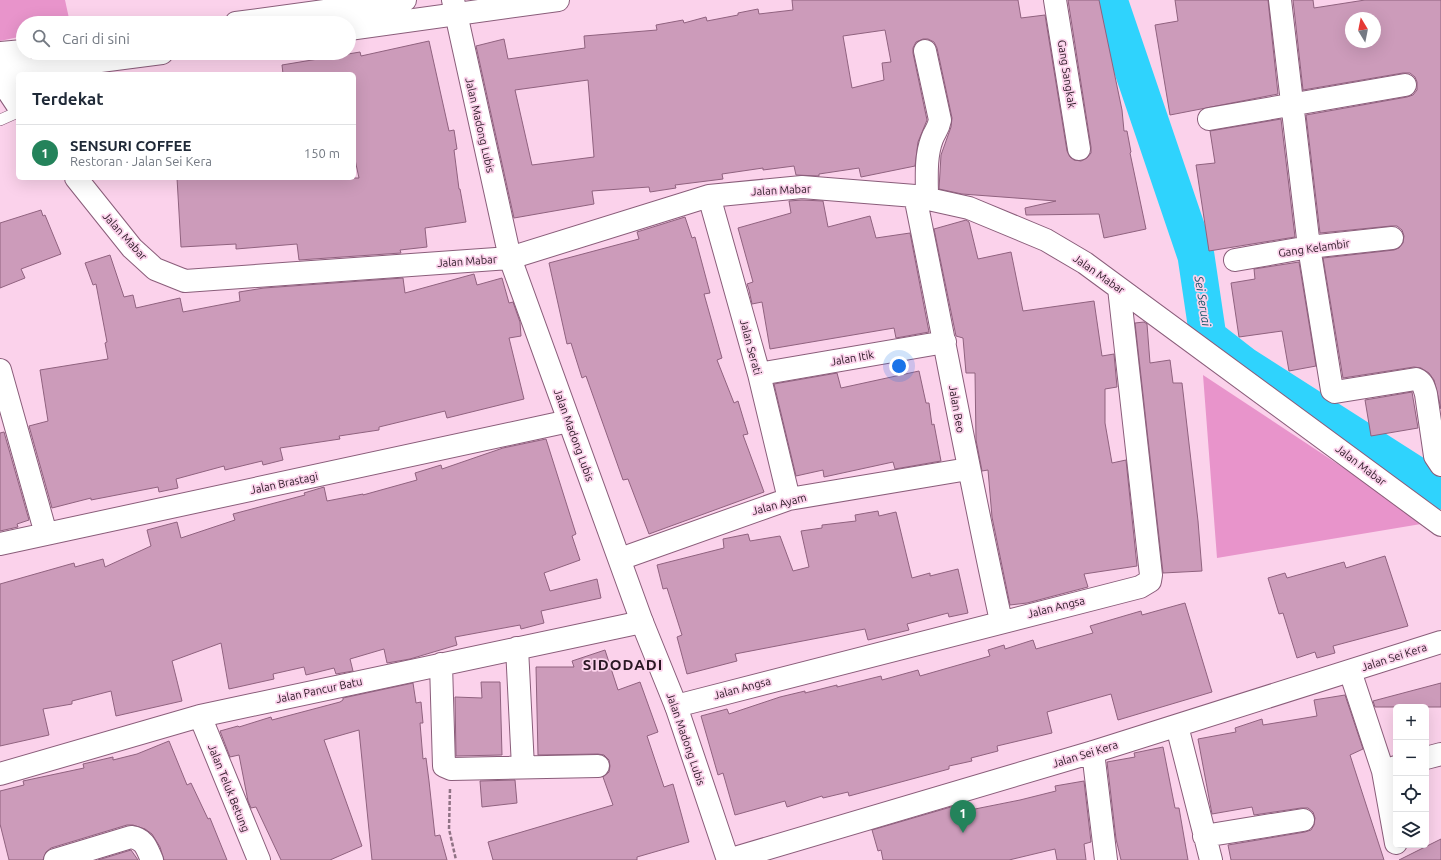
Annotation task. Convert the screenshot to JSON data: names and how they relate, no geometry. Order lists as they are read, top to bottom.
{
  "streets": {
    "street": [
      "Gang Sangkak",
      "Jalan Madong Lubis",
      "Jalan Mabar",
      "Gang Kelambir",
      "Jalan Serati",
      "Jalan Itik",
      "Jalan Beo",
      "Jalan Brastagi",
      "Jalan Ayam",
      "Jalan Angsa",
      "Jalan Sei Kera",
      "Jalan Pancur Batu",
      "Jalan Teluk Betung"
    ]
  },
  "crossings": [
    ["Jalan Madong Lubis", "Jalan Mabar"],
    ["Jalan Madong Lubis", "Jalan Brastagi"],
    ["Jalan Madong Lubis", "Jalan Ayam"],
    ["Jalan Madong Lubis", "Jalan Angsa"],
    ["Jalan Madong Lubis", "Jalan Sei Kera"],
    ["Jalan Madong Lubis", "Jalan Pancur Batu"],
    ["Jalan Mabar", "Jalan Serati"],
    ["Jalan Mabar", "Jalan Beo"],
    ["Jalan Mabar", "Jalan Angsa"],
    ["Jalan Serati", "Jalan Itik"],
    ["Jalan Serati", "Jalan Ayam"],
    ["Jalan Itik", "Jalan Beo"],
    ["Jalan Beo", "Jalan Ayam"],
    ["Jalan Beo", "Jalan Angsa"],
    ["Jalan Pancur Batu", "Jalan Teluk Betung"]
  ],
  "districts": ["SIDODADI"],
  "water": ["Sei Seruai"],
  "north": "top",
  "page": {
    "search": "Cari di sini",
    "heading": "Terdekat",
    "list": [
      {
        "mark": "1",
        "name": "SENSURI COFFEE",
        "note": "Restoran · Jalan Sei Kera",
        "value": "150 m"
      }
    ],
    "map_buttons": ["+", "−"],
    "pins": "1"
  }
}
